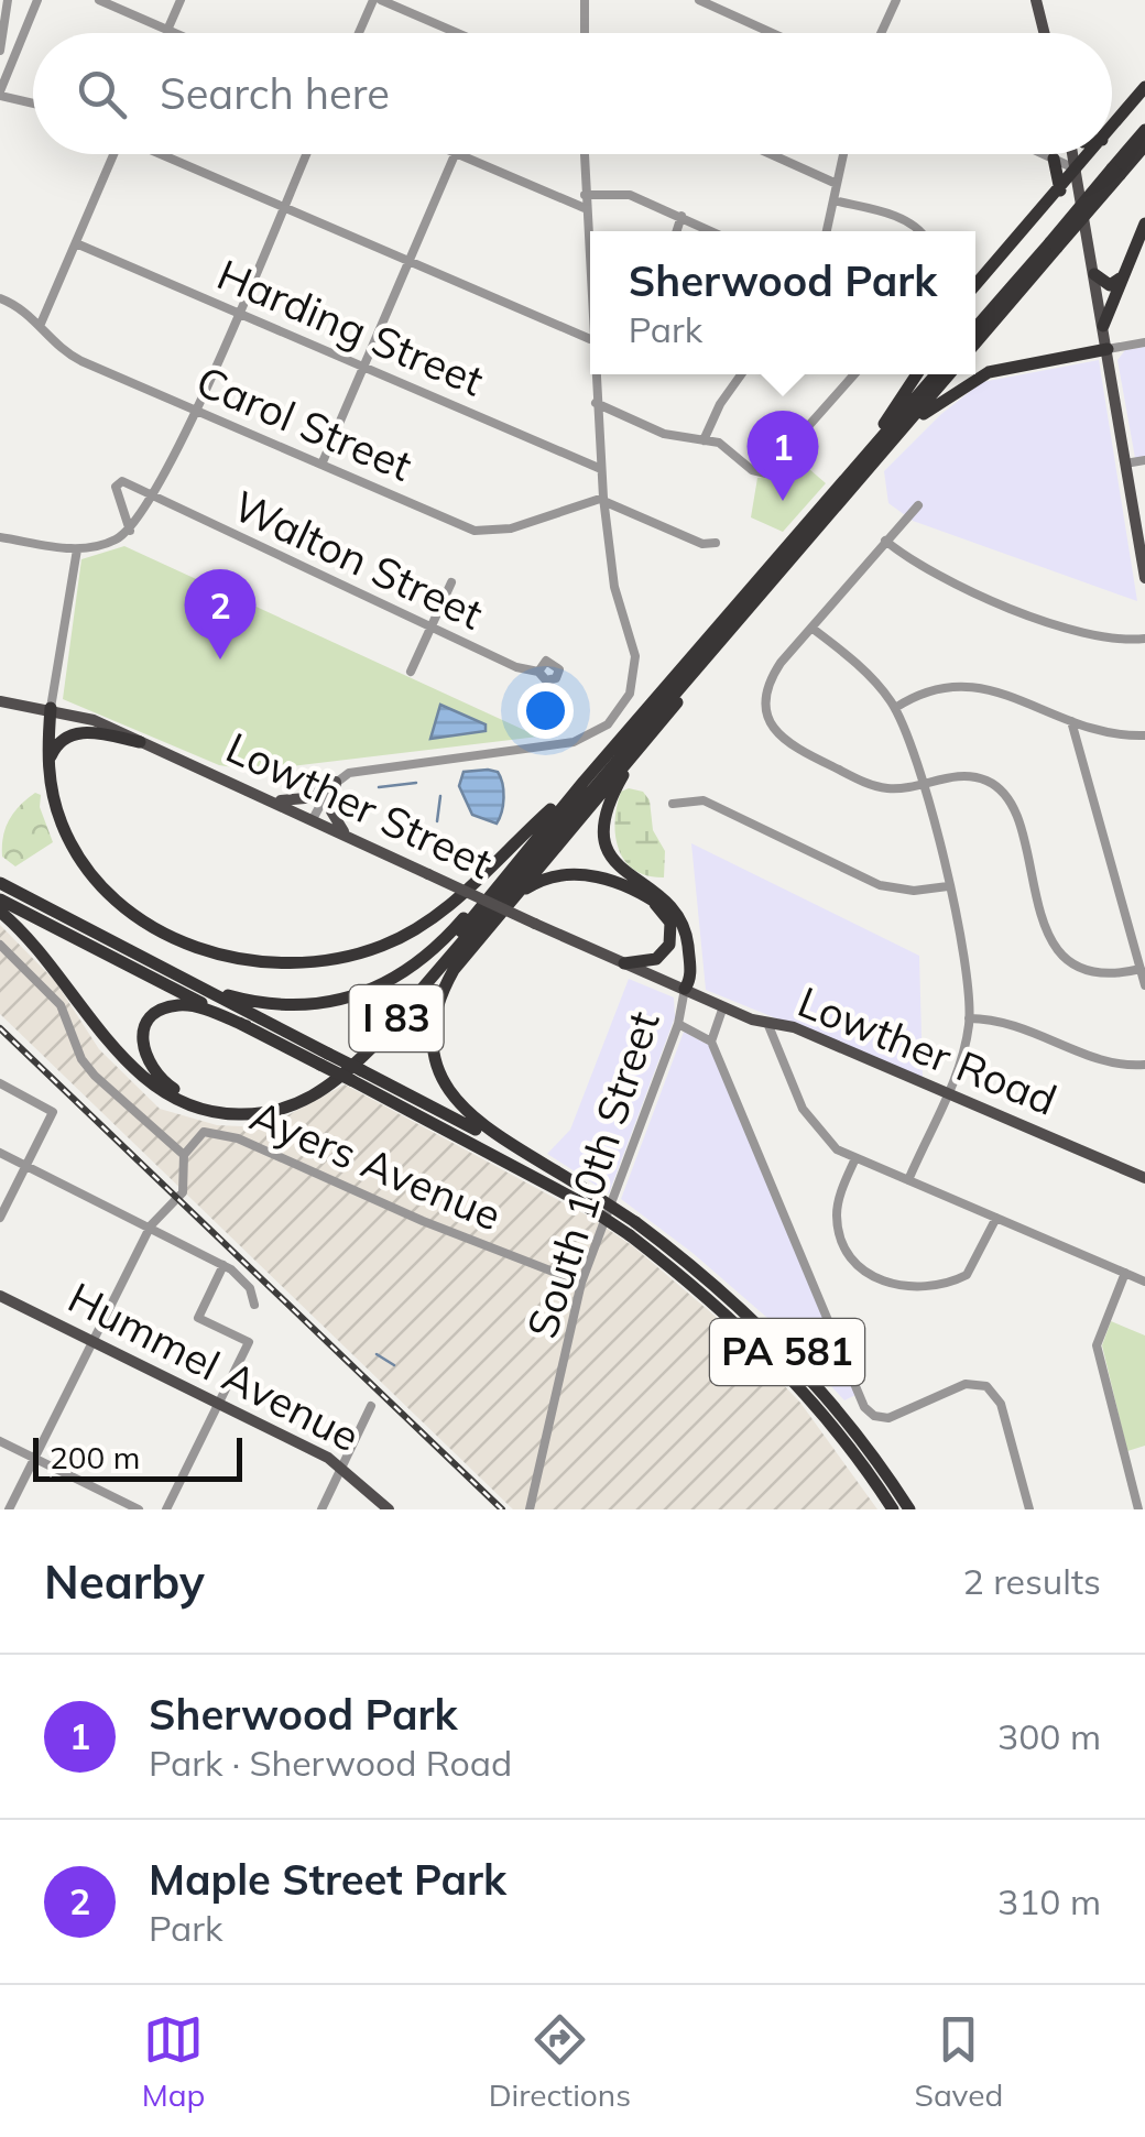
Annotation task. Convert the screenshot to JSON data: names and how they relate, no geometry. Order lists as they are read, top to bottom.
{
  "streets": {
    "highway": ["I 83", "PA 581"],
    "main road": ["Lowther Street", "Lowther Road", "Hummel Avenue"],
    "street": [
      "Harding Street",
      "Carol Street",
      "Walton Street",
      "Ayers Avenue",
      "South 10th Street"
    ]
  },
  "crossings": [
    ["Lowther Street", "Lowther Road"],
    ["Lowther Street", "South 10th Street"],
    ["I 83", "PA 581"],
    ["Lowther Road", "South 10th Street"],
    ["Ayers Avenue", "South 10th Street"]
  ],
  "scale_bar": "200 m",
  "page": {
    "search": "Search here",
    "popup": ["Sherwood Park", "Park"],
    "pins": ["1", "2"],
    "scale": "200 m",
    "heading": ["Nearby", "2 results"],
    "list": [
      {
        "mark": "1",
        "name": "Sherwood Park",
        "note": "Park · Sherwood Road",
        "value": "300 m"
      },
      {
        "mark": "2",
        "name": "Maple Street Park",
        "note": "Park",
        "value": "310 m"
      }
    ],
    "nav": ["Map", "Directions", "Saved"]
  }
}
